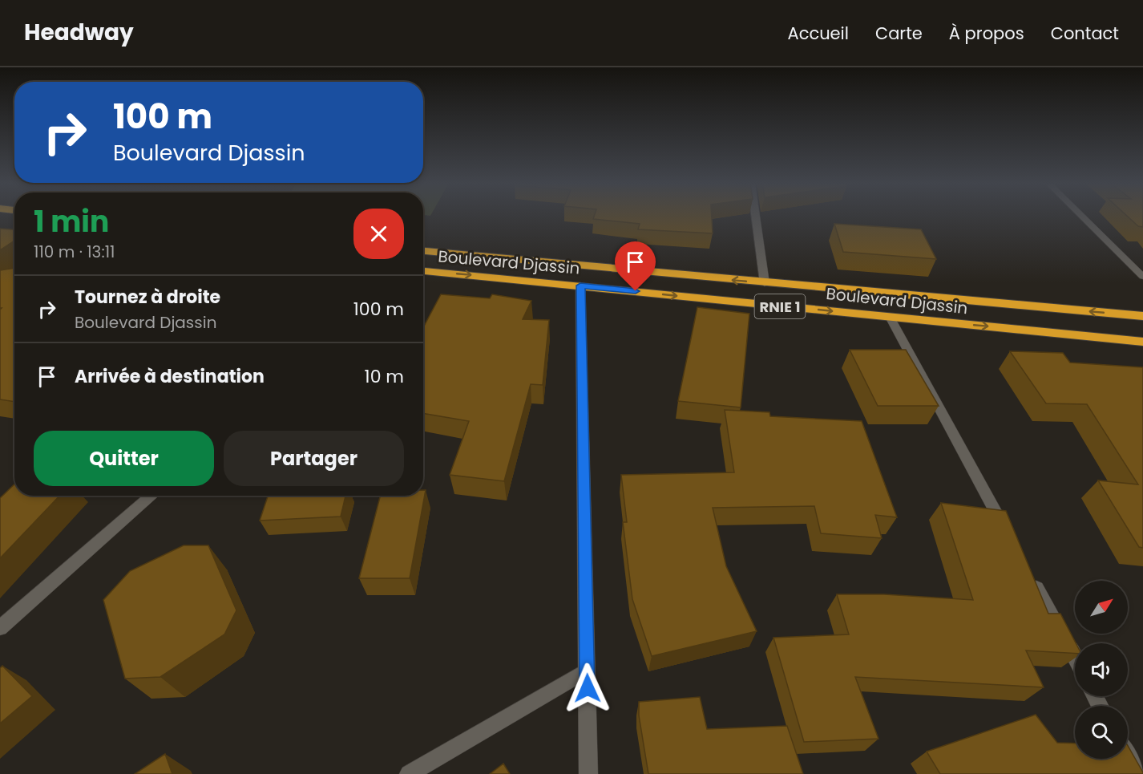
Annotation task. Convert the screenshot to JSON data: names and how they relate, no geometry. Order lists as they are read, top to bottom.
{
  "streets": {
    "highway": ["Boulevard Djassin", "RNIE 1"]
  },
  "north": "top right",
  "page": {
    "header": "Headway",
    "nav": [
      "Accueil",
      "Carte",
      "À propos",
      "Contact"
    ],
    "turn": ["100 m", "Boulevard Djassin"],
    "heading": ["1 min", "110 m · 13:11"],
    "list": [
      {
        "name": "Tournez à droite",
        "note": "Boulevard Djassin",
        "value": "100 m"
      },
      {
        "name": "Arrivée à destination",
        "value": "10 m"
      }
    ],
    "buttons": ["Quitter", "Partager"]
  }
}
